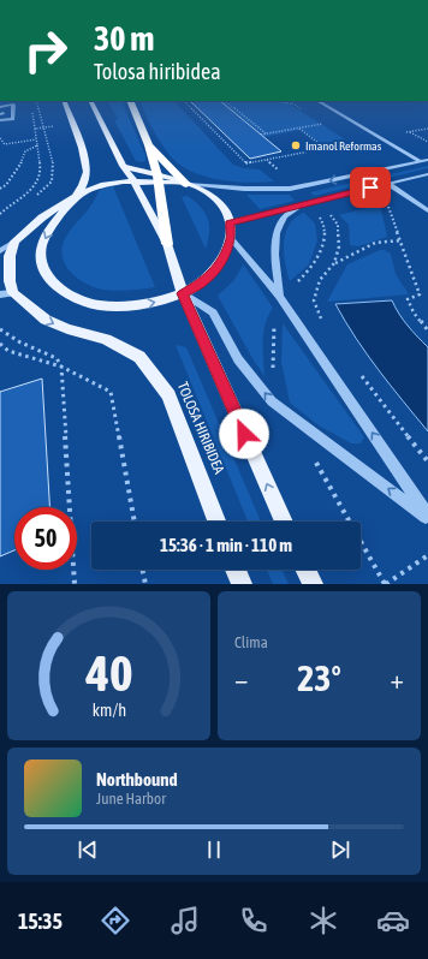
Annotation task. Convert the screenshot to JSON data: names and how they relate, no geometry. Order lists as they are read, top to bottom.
{
  "streets": {
    "main road": ["TOLOSA HIRIBIDEA"]
  },
  "places": ["Imanol Reformas"],
  "page": {
    "turn": ["30 m", "Tolosa hiribidea"],
    "limit": "50",
    "trip": "15:36 · 1 min · 110 m",
    "tile": "Clima",
    "heat": ["−", "23°", "+"],
    "song": ["Northbound", "June Harbor"],
    "tabs": "15:35",
    "gauge": ["40", "km/h"]
  }
}
